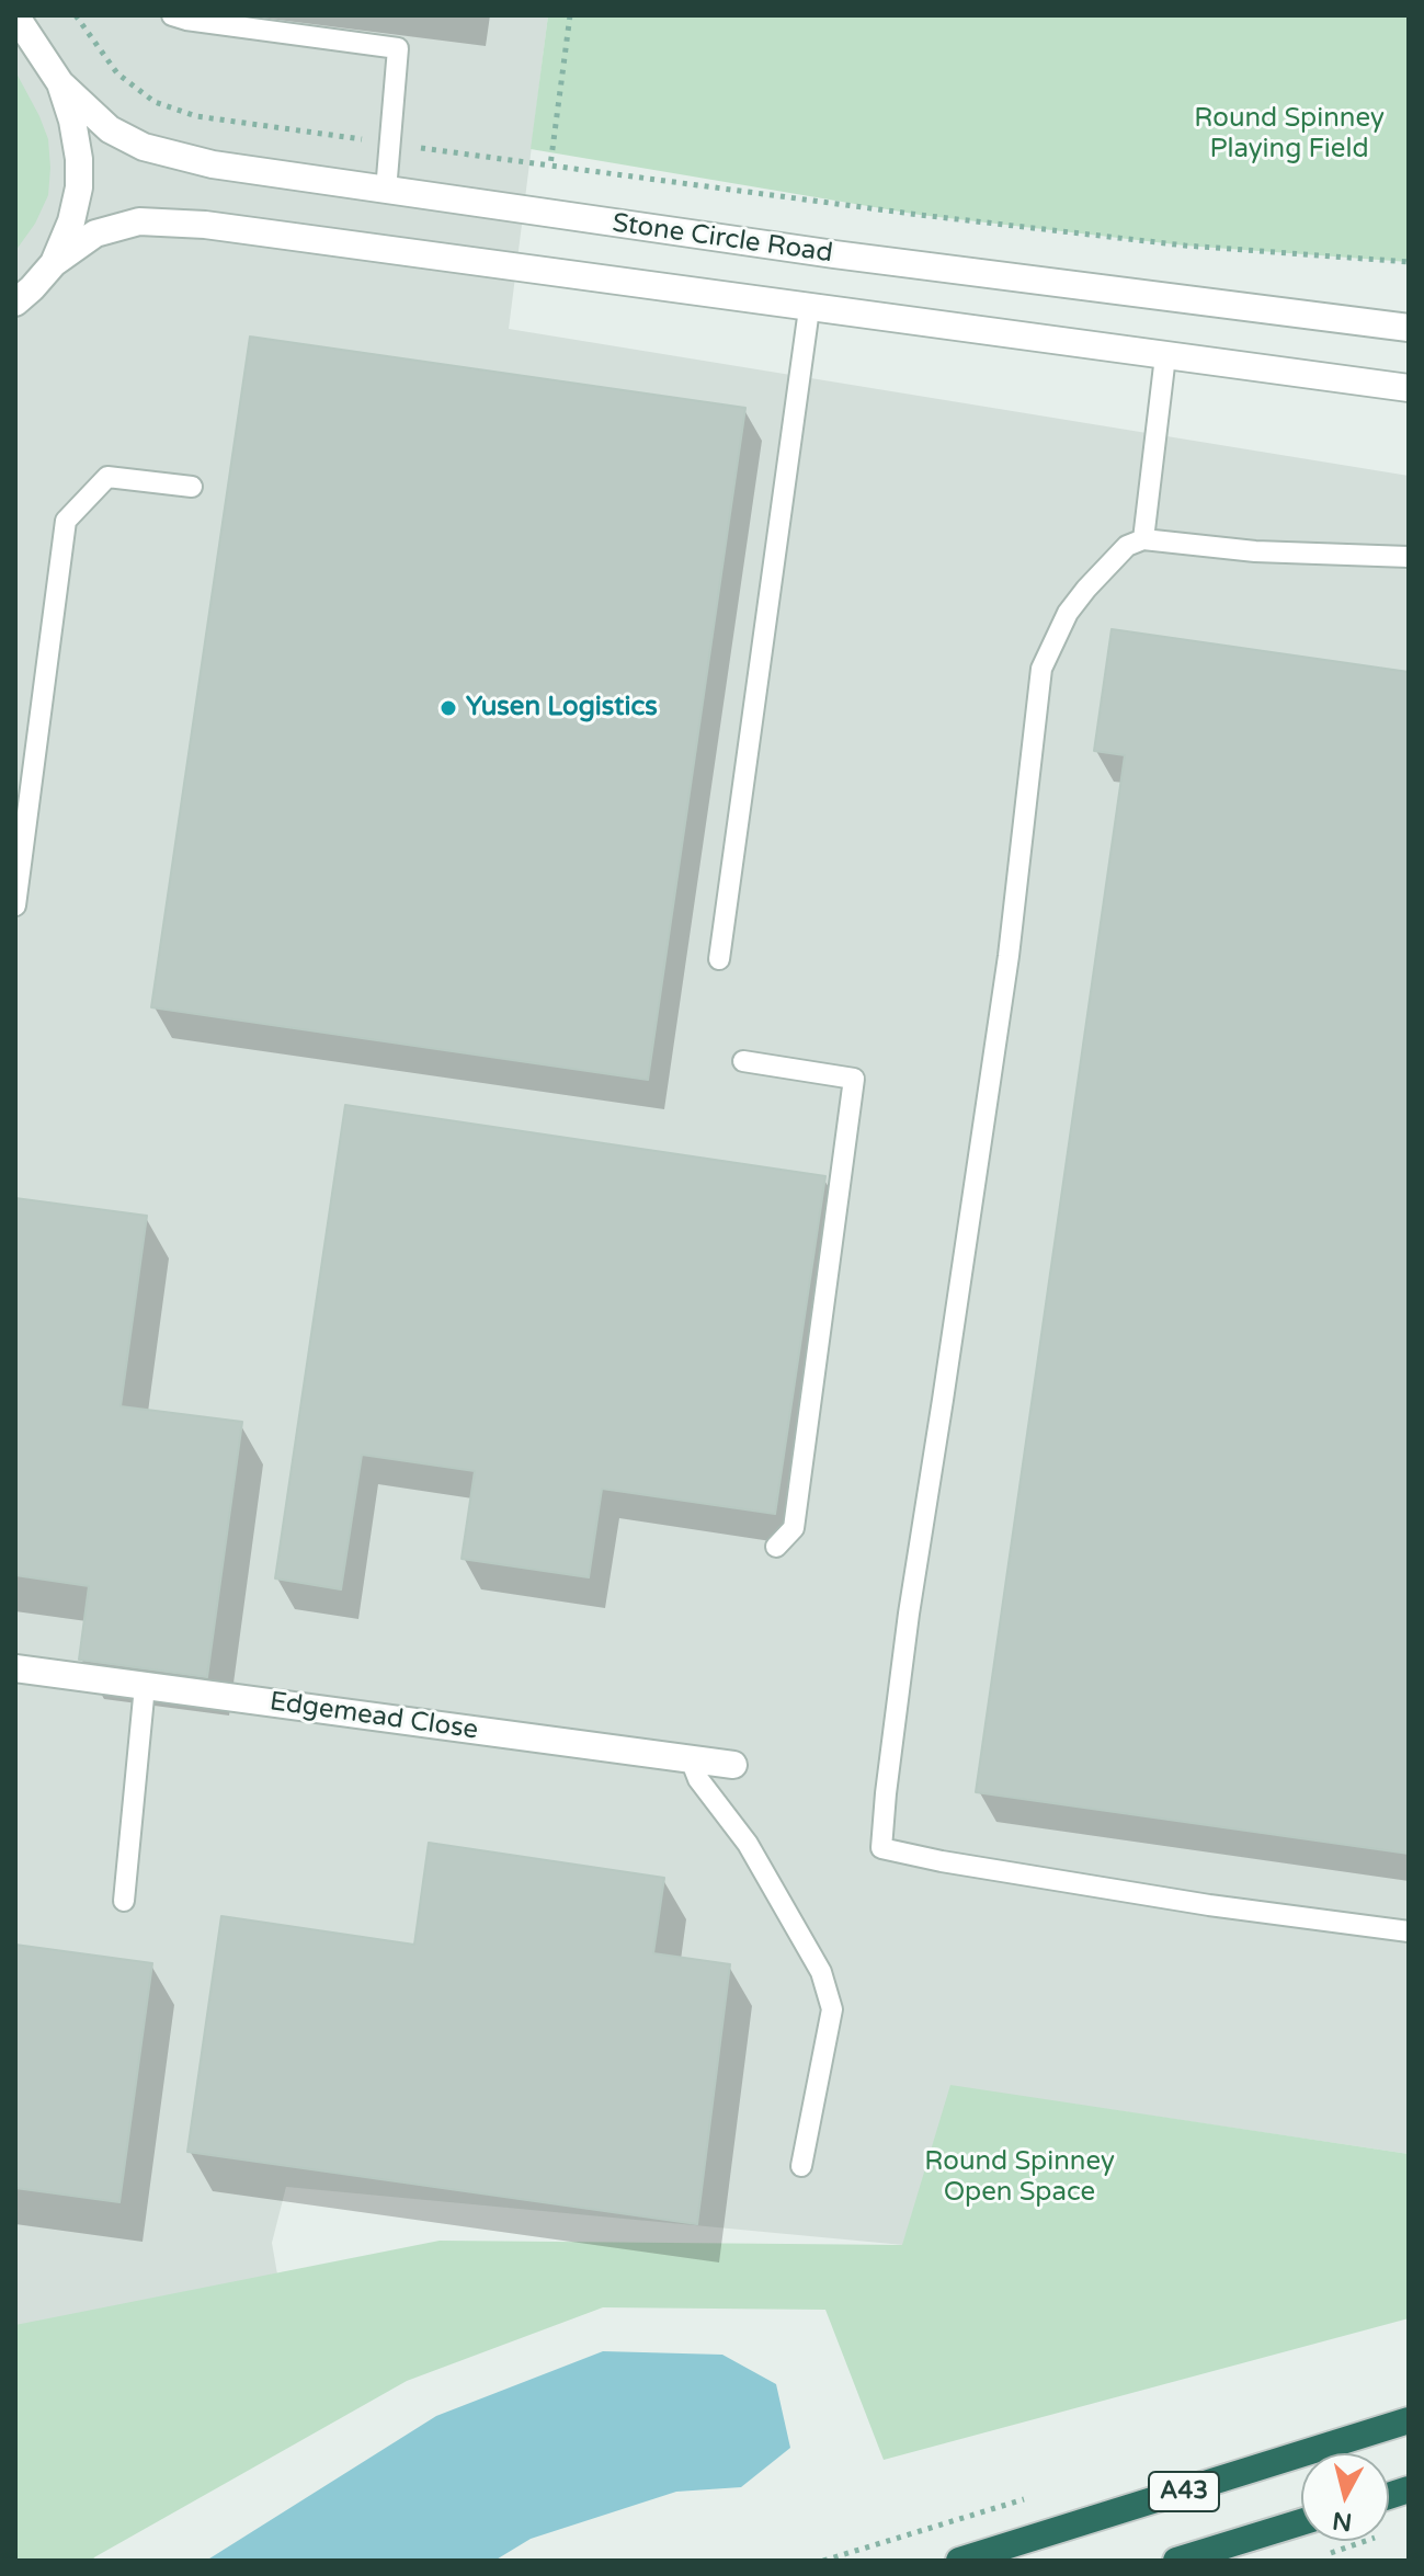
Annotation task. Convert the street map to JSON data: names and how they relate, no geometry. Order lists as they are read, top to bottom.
{
  "streets": {
    "highway": ["A43"],
    "street": ["Stone Circle Road", "Edgemead Close"]
  },
  "parks": ["Round Spinney Playing Field", "Round Spinney Open Space"],
  "places": ["Yusen Logistics"],
  "north": "bottom"
}
